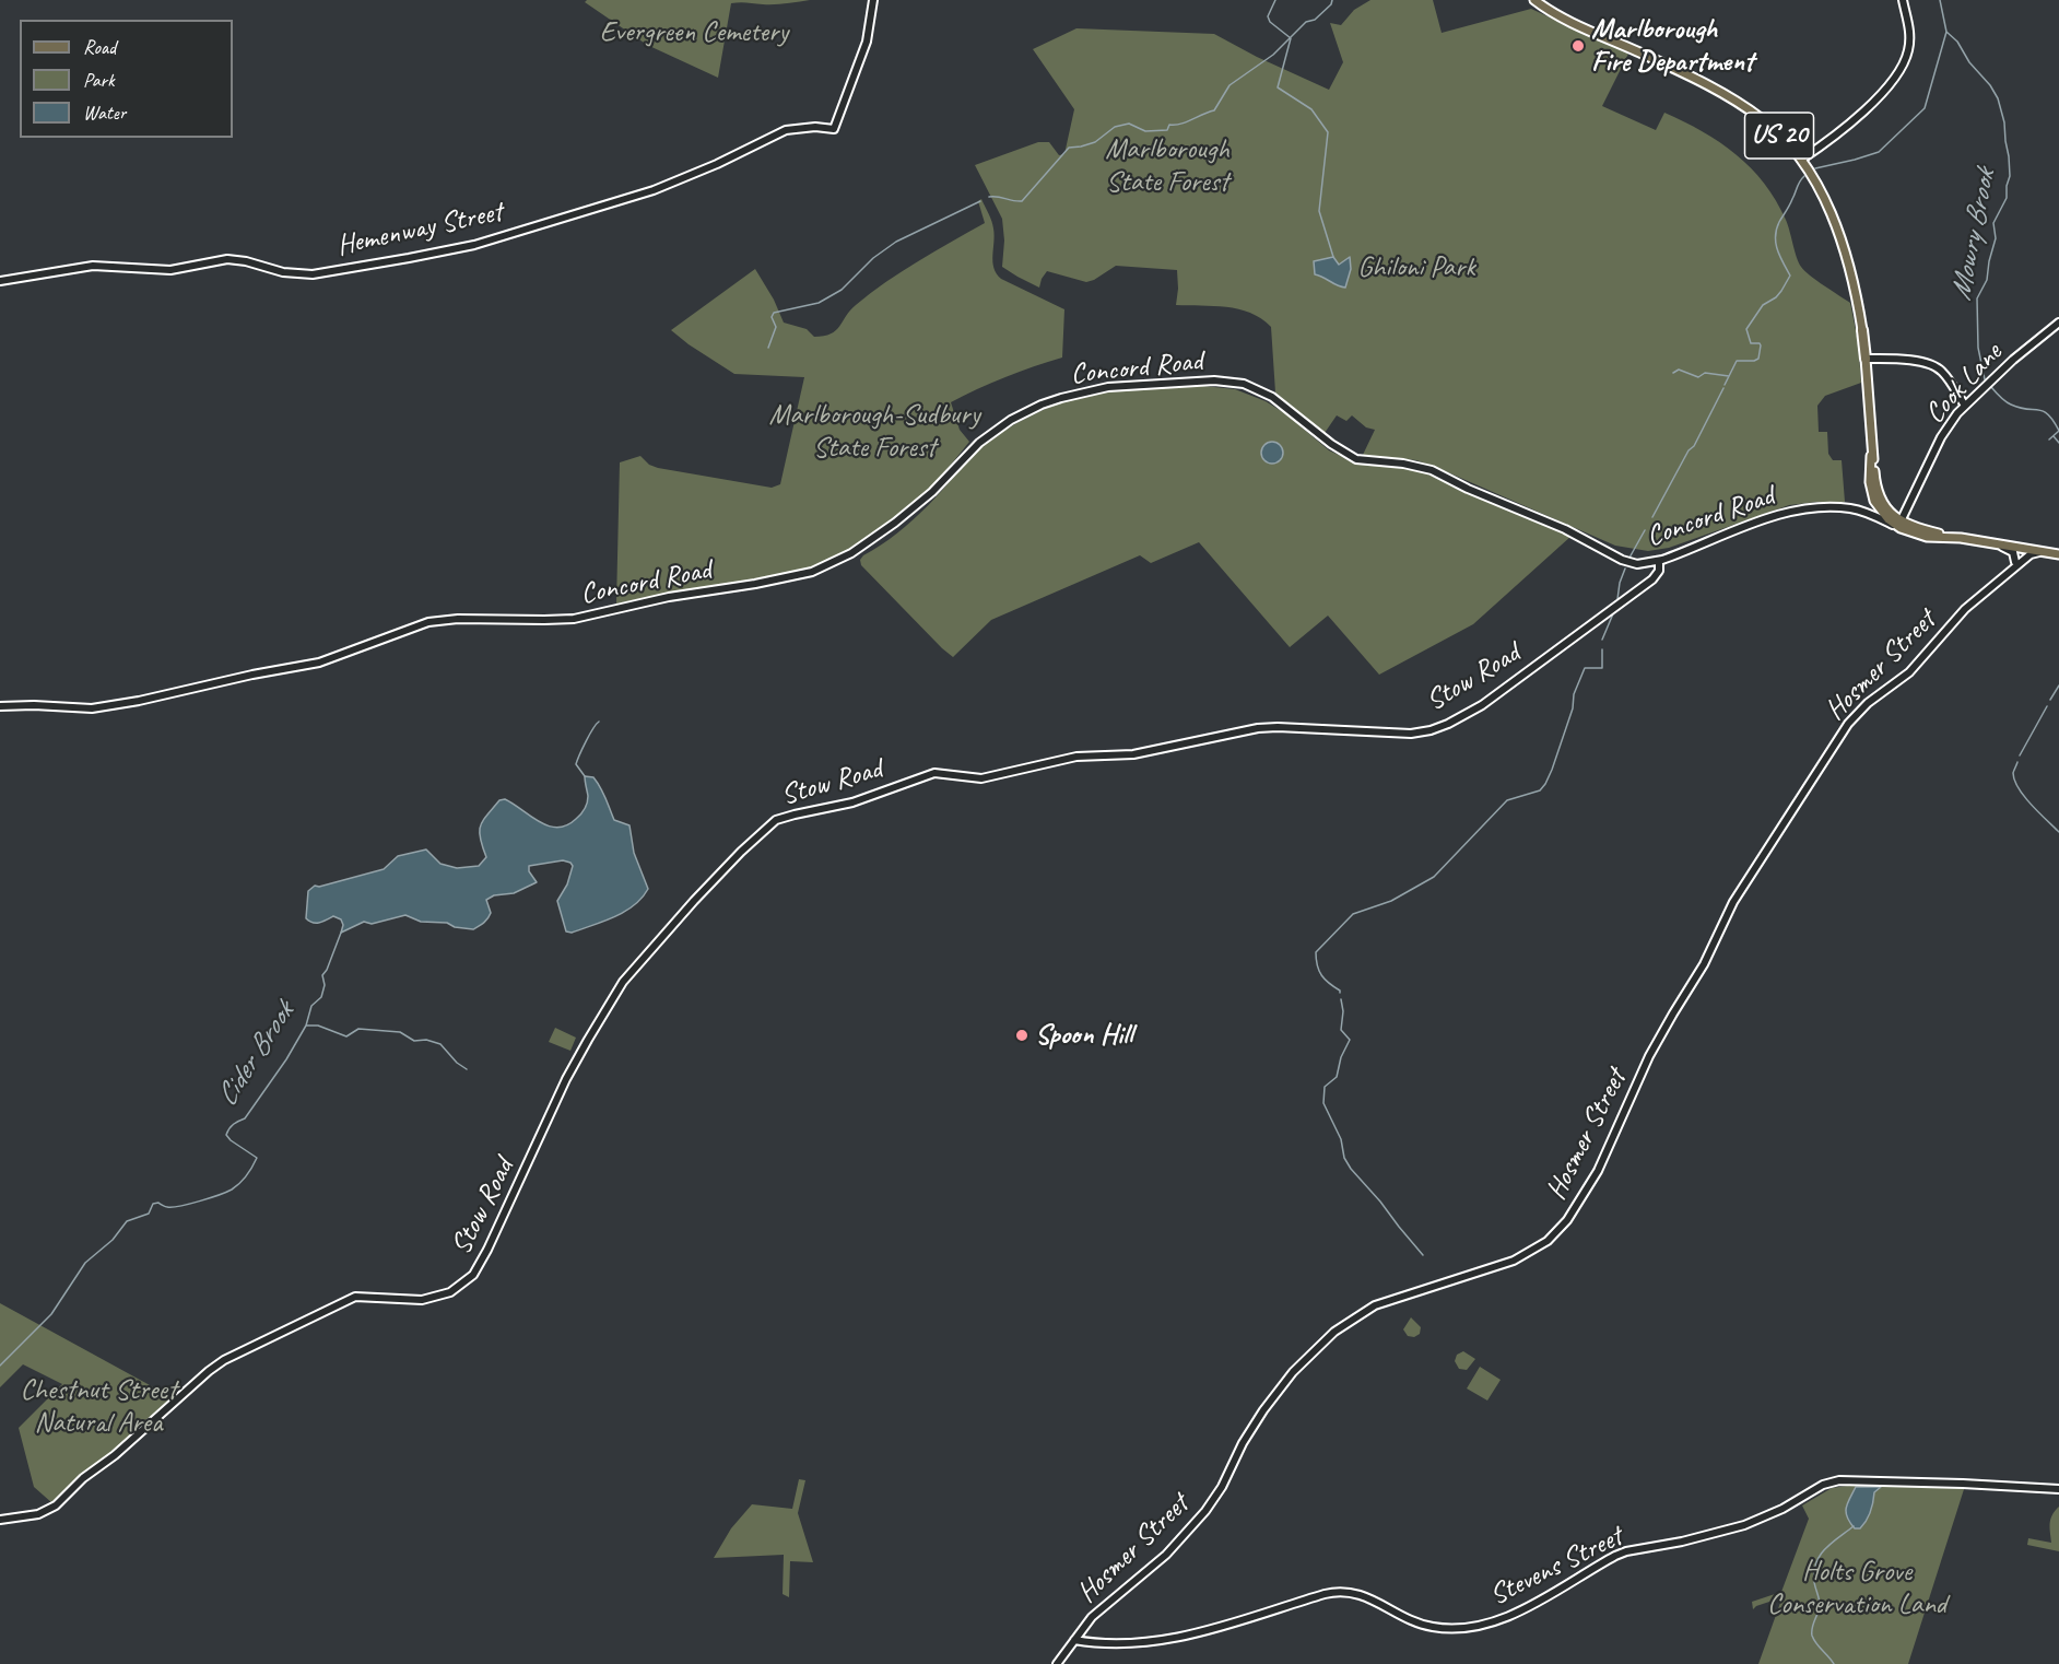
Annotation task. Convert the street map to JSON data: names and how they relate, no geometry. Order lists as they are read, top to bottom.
{
  "streets": {
    "highway": ["US 20"],
    "street": [
      "Hemenway Street",
      "Concord Road",
      "Cook Lane",
      "Hosmer Street",
      "Stow Road",
      "Stevens Street"
    ]
  },
  "crossings": [
    ["Concord Road", "Cook Lane"],
    ["Concord Road", "Stow Road"],
    ["Hosmer Street", "Stevens Street"]
  ],
  "water": ["Mowry Brook", "Cider Brook"],
  "parks": [
    "Evergreen Cemetery",
    "Marlborough State Forest",
    "Ghiloni Park",
    "Marlborough-Sudbury State Forest",
    "Chestnut Street Natural Area",
    "Holts Grove Conservation Land"
  ],
  "places": ["Marlborough Fire Department", "Spoon Hill"],
  "legend": ["Road", "Park", "Water"]
}
